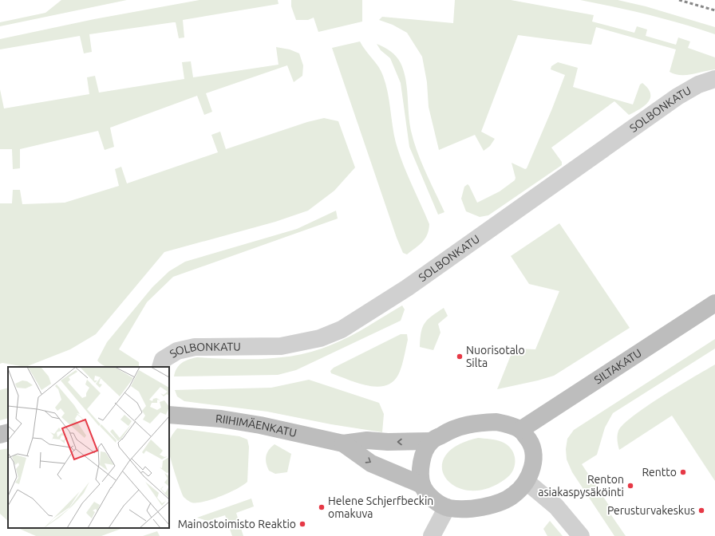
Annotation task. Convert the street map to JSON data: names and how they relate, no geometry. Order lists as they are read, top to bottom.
{
  "streets": {
    "street": ["SOLBONKATU", "SILTAKATU", "RIIHIMÄENKATU"]
  },
  "crossings": [
    ["SILTAKATU", "RIIHIMÄENKATU"]
  ],
  "places": [
    "Nuorisotalo Silta",
    "Rentto",
    "Renton asiakaspysäköinti",
    "Helene Schjerfbeckin omakuva",
    "Perusturvakeskus",
    "Mainostoimisto Reaktio"
  ]
}
